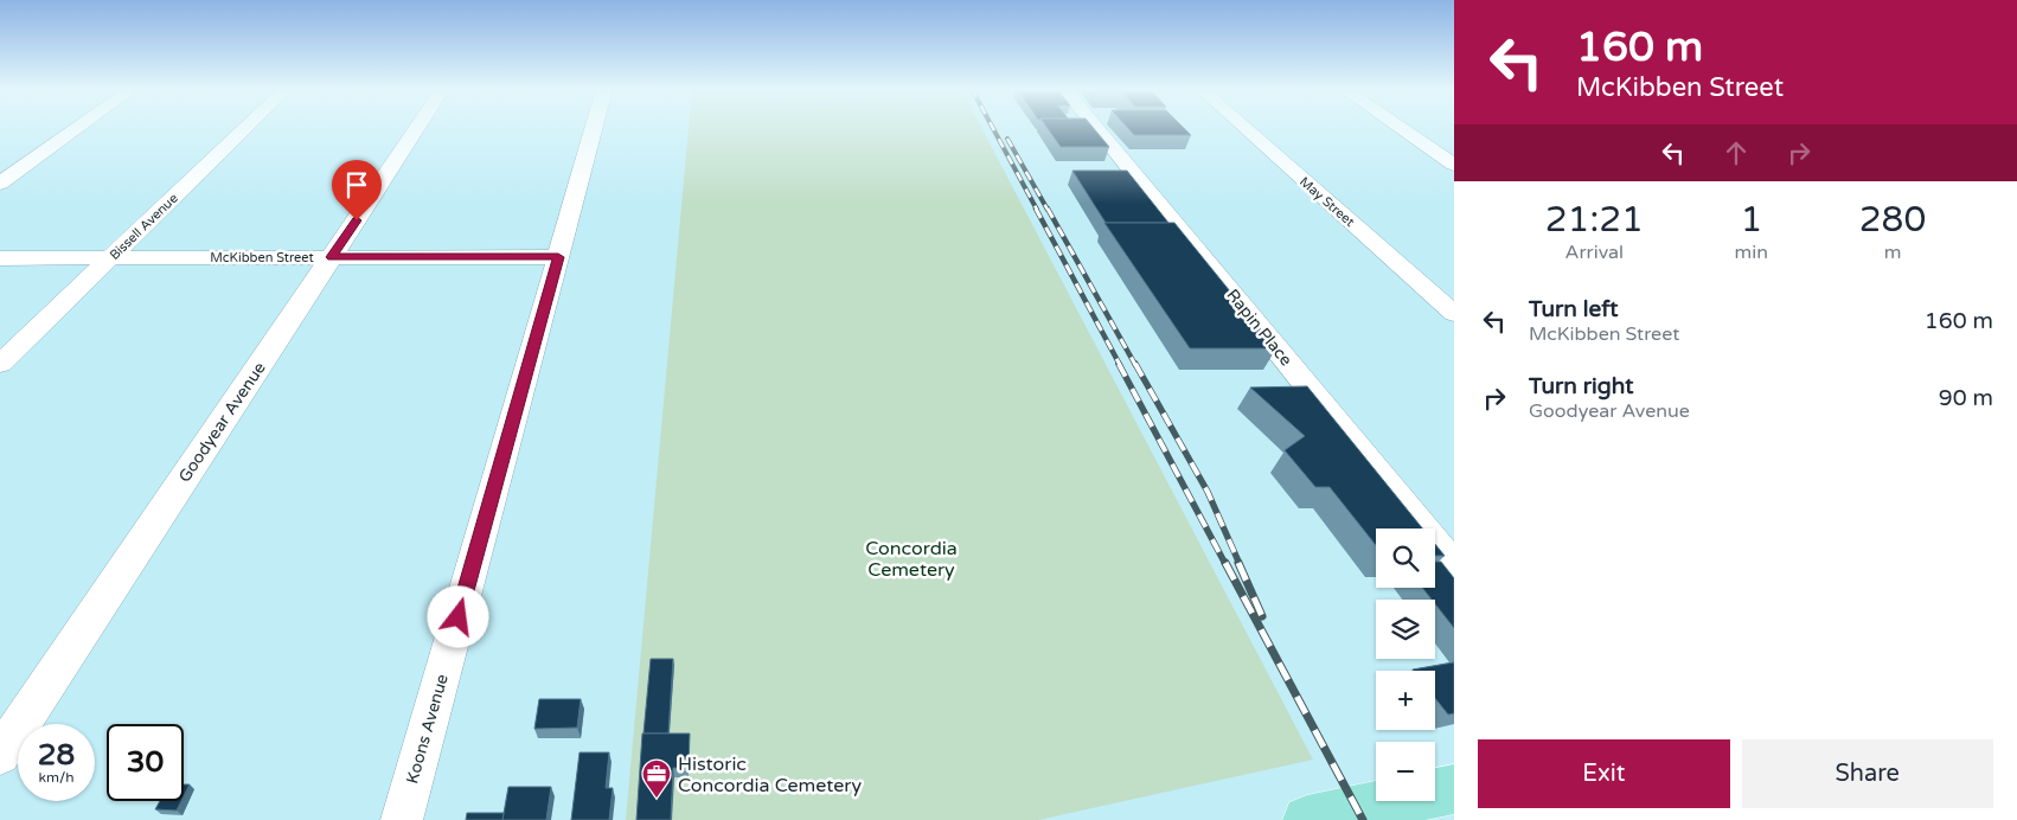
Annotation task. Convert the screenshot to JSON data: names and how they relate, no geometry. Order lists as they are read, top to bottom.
{
  "streets": {
    "street": [
      "May Street",
      "Bissell Avenue",
      "McKibben Street",
      "Rapin Place",
      "Goodyear Avenue",
      "Koons Avenue"
    ]
  },
  "crossings": [
    ["Bissell Avenue", "McKibben Street"],
    ["McKibben Street", "Goodyear Avenue"],
    ["McKibben Street", "Koons Avenue"]
  ],
  "parks": ["Concordia Cemetery"],
  "places": {
    "office": ["Historic Concordia Cemetery"]
  },
  "page": {
    "turn": ["160 m", "McKibben Street"],
    "eta": [
      "21:21",
      "Arrival",
      "1",
      "min",
      "280",
      "m"
    ],
    "list": [
      {
        "name": "Turn left",
        "note": "McKibben Street",
        "value": "160 m"
      },
      {
        "name": "Turn right",
        "note": "Goodyear Avenue",
        "value": "90 m"
      }
    ],
    "map_buttons": ["+", "−"],
    "speed": "28 km/h",
    "limit": "30",
    "buttons": ["Exit", "Share"]
  }
}
